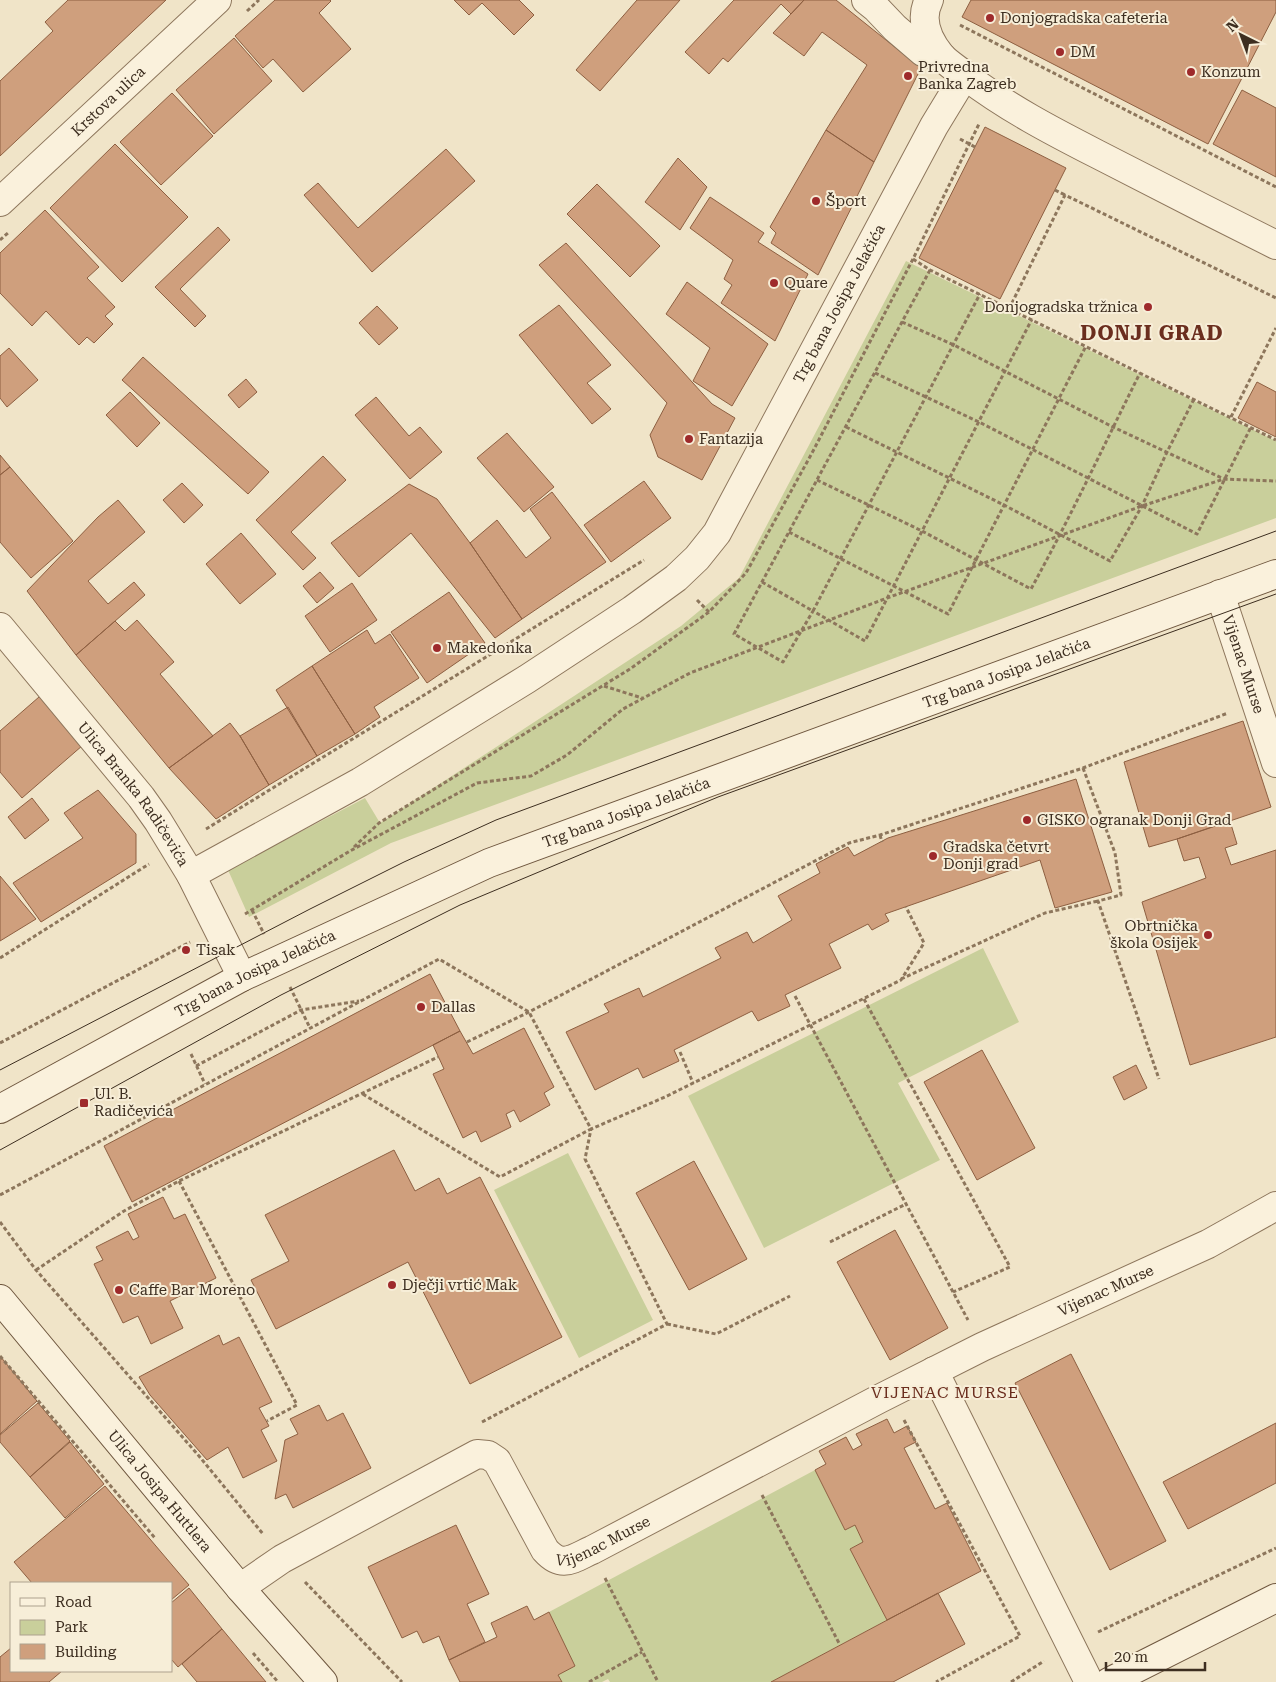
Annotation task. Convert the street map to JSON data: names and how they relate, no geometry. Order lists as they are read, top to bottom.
{
  "streets": {
    "street": [
      "Krstova ulica",
      "Trg bana Josipa Jelačića",
      "Vijenac Murse",
      "Ulica Branka Radičevića",
      "Ulica Josipa Huttlera"
    ]
  },
  "crossings": [
    ["Trg bana Josipa Jelačića", "Vijenac Murse"],
    ["Trg bana Josipa Jelačića", "Ulica Branka Radičevića"],
    ["Vijenac Murse", "Ulica Josipa Huttlera"]
  ],
  "districts": ["DONJI GRAD", "VIJENAC MURSE"],
  "places": {
    "other": [
      "Donjogradska cafeteria",
      "DM",
      "Konzum",
      "Privredna Banka Zagreb",
      "Šport",
      "Quare",
      "Donjogradska tržnica",
      "Fantazija",
      "Makedonka",
      "GISKO ogranak Donji Grad",
      "Gradska četvrt Donji grad",
      "Obrtnička škola Osijek",
      "Tisak",
      "Dallas",
      "Dječji vrtić Mak",
      "Caffe Bar Moreno"
    ],
    "transit": ["Ul. B. Radičevića"]
  },
  "legend": ["Road", "Park", "Building"],
  "scale_bar": "20 m",
  "north": "top left"
}
